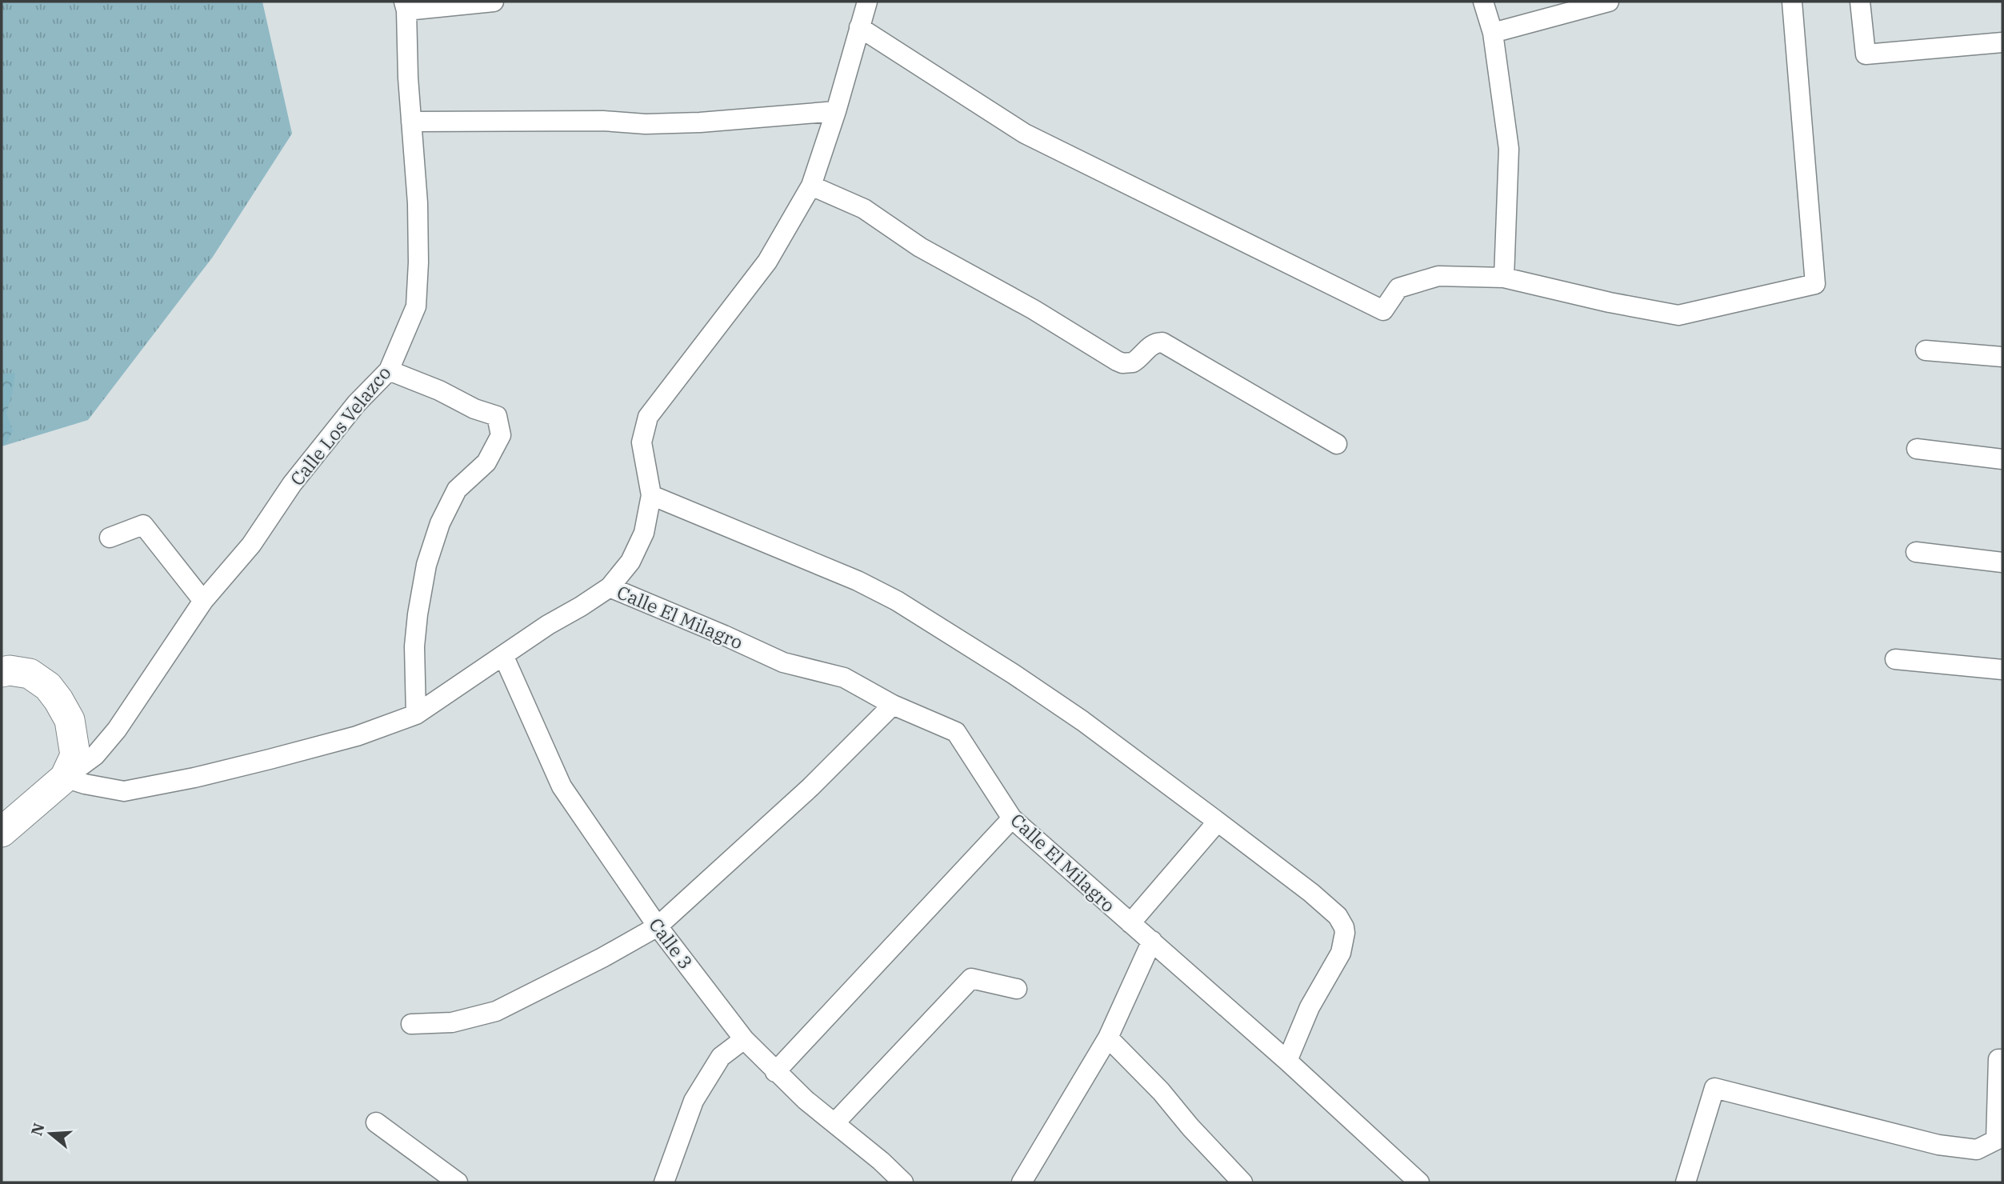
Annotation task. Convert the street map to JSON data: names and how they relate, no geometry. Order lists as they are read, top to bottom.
{
  "streets": {
    "street": ["Calle Los Velazco", "Calle El Milagro", "Calle 3"]
  },
  "north": "left"
}
